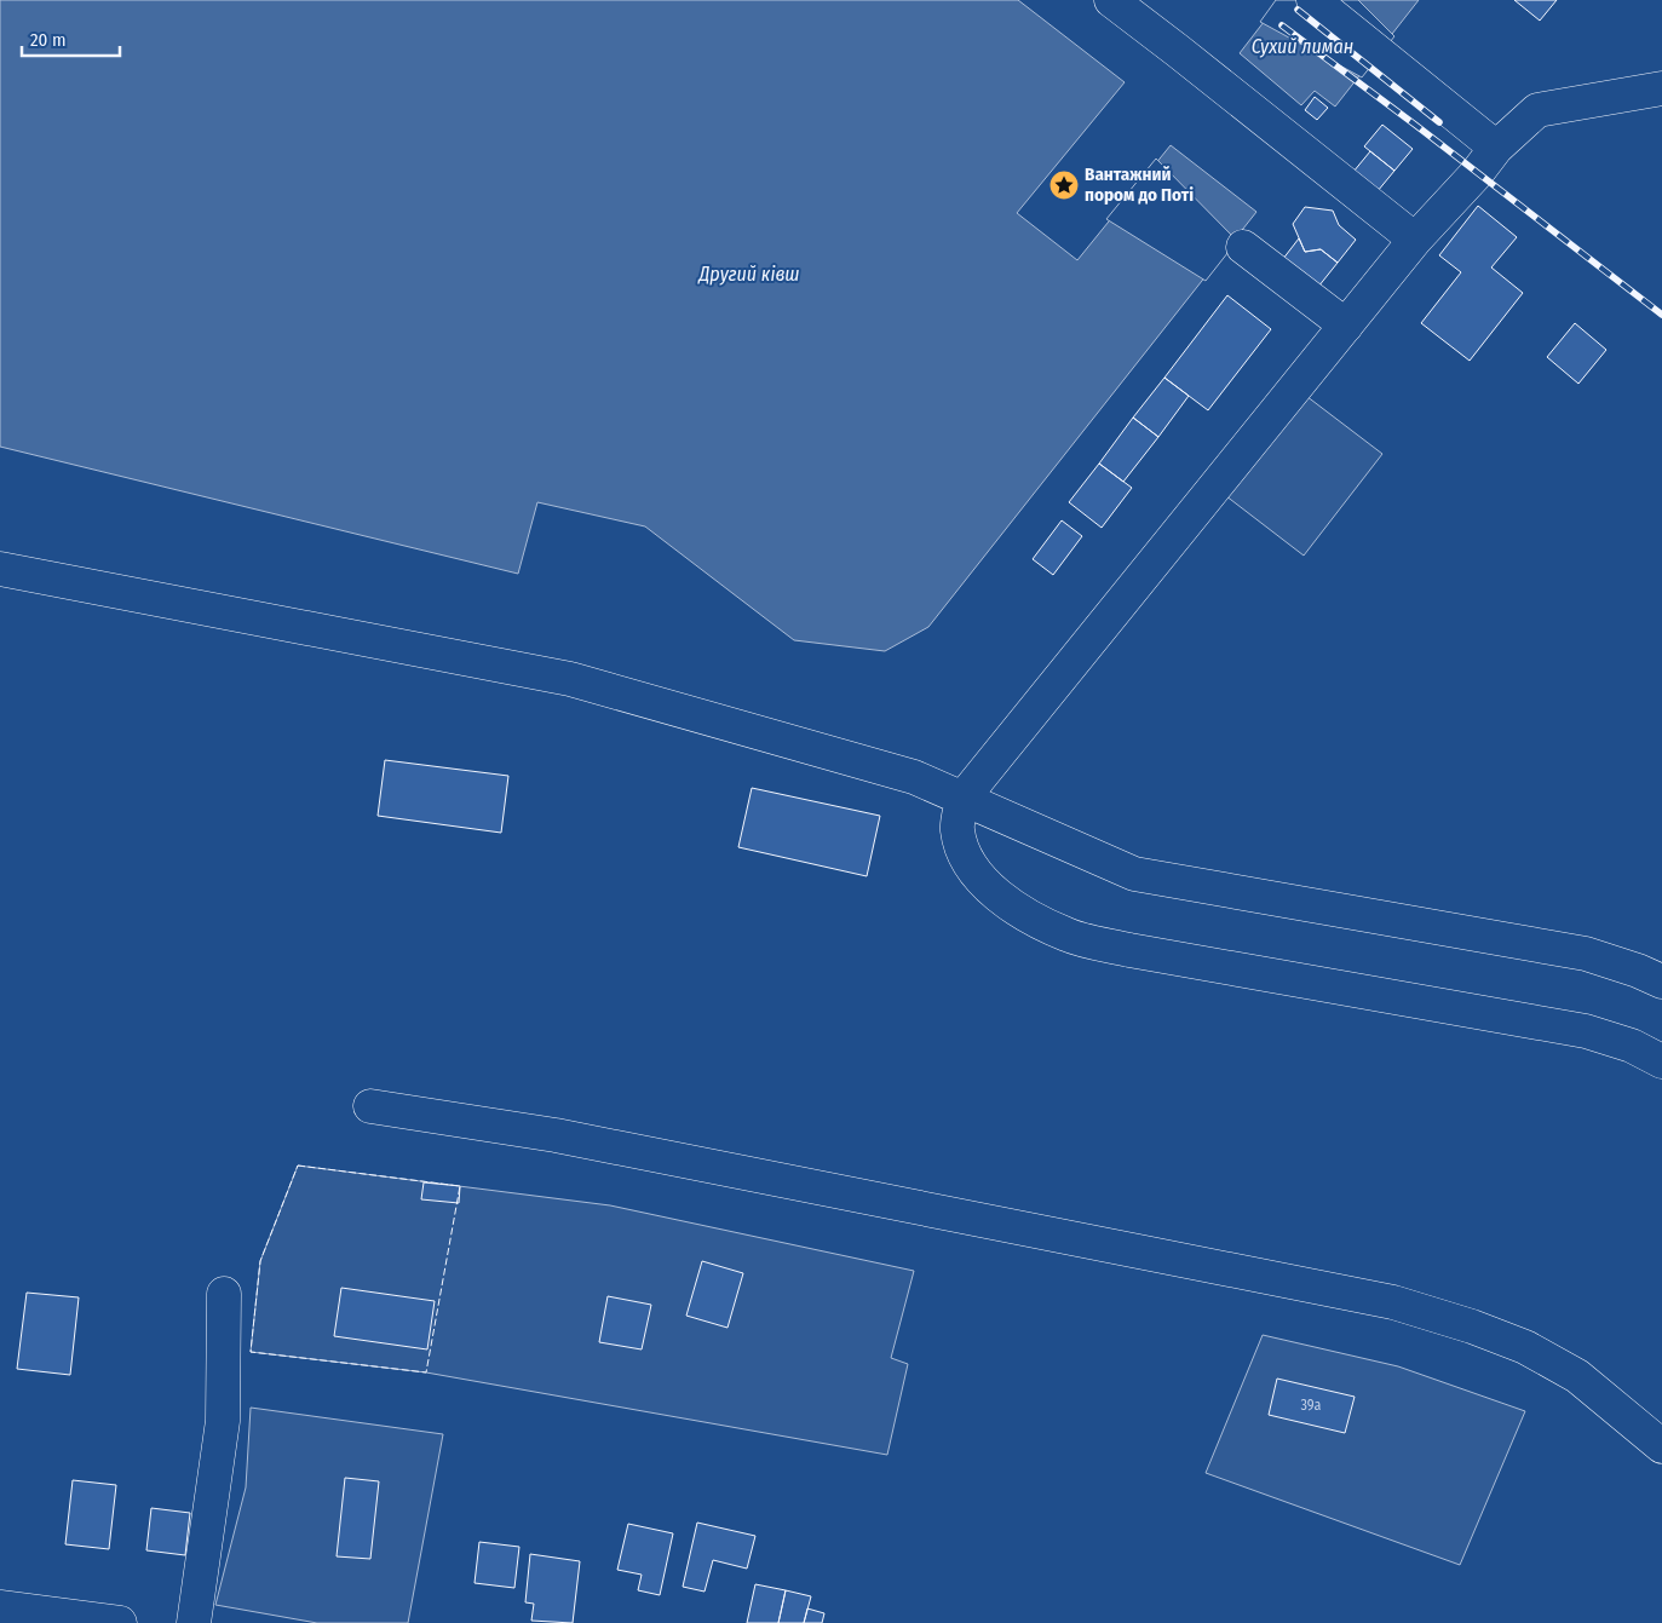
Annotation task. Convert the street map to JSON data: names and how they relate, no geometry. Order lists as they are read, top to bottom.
{
  "water": ["Сухий лиман", "Другий ківш"],
  "places": {
    "place": ["Вантажний пором до Поті"]
  },
  "house_numbers": ["39а"],
  "scale_bar": "20 m"
}
